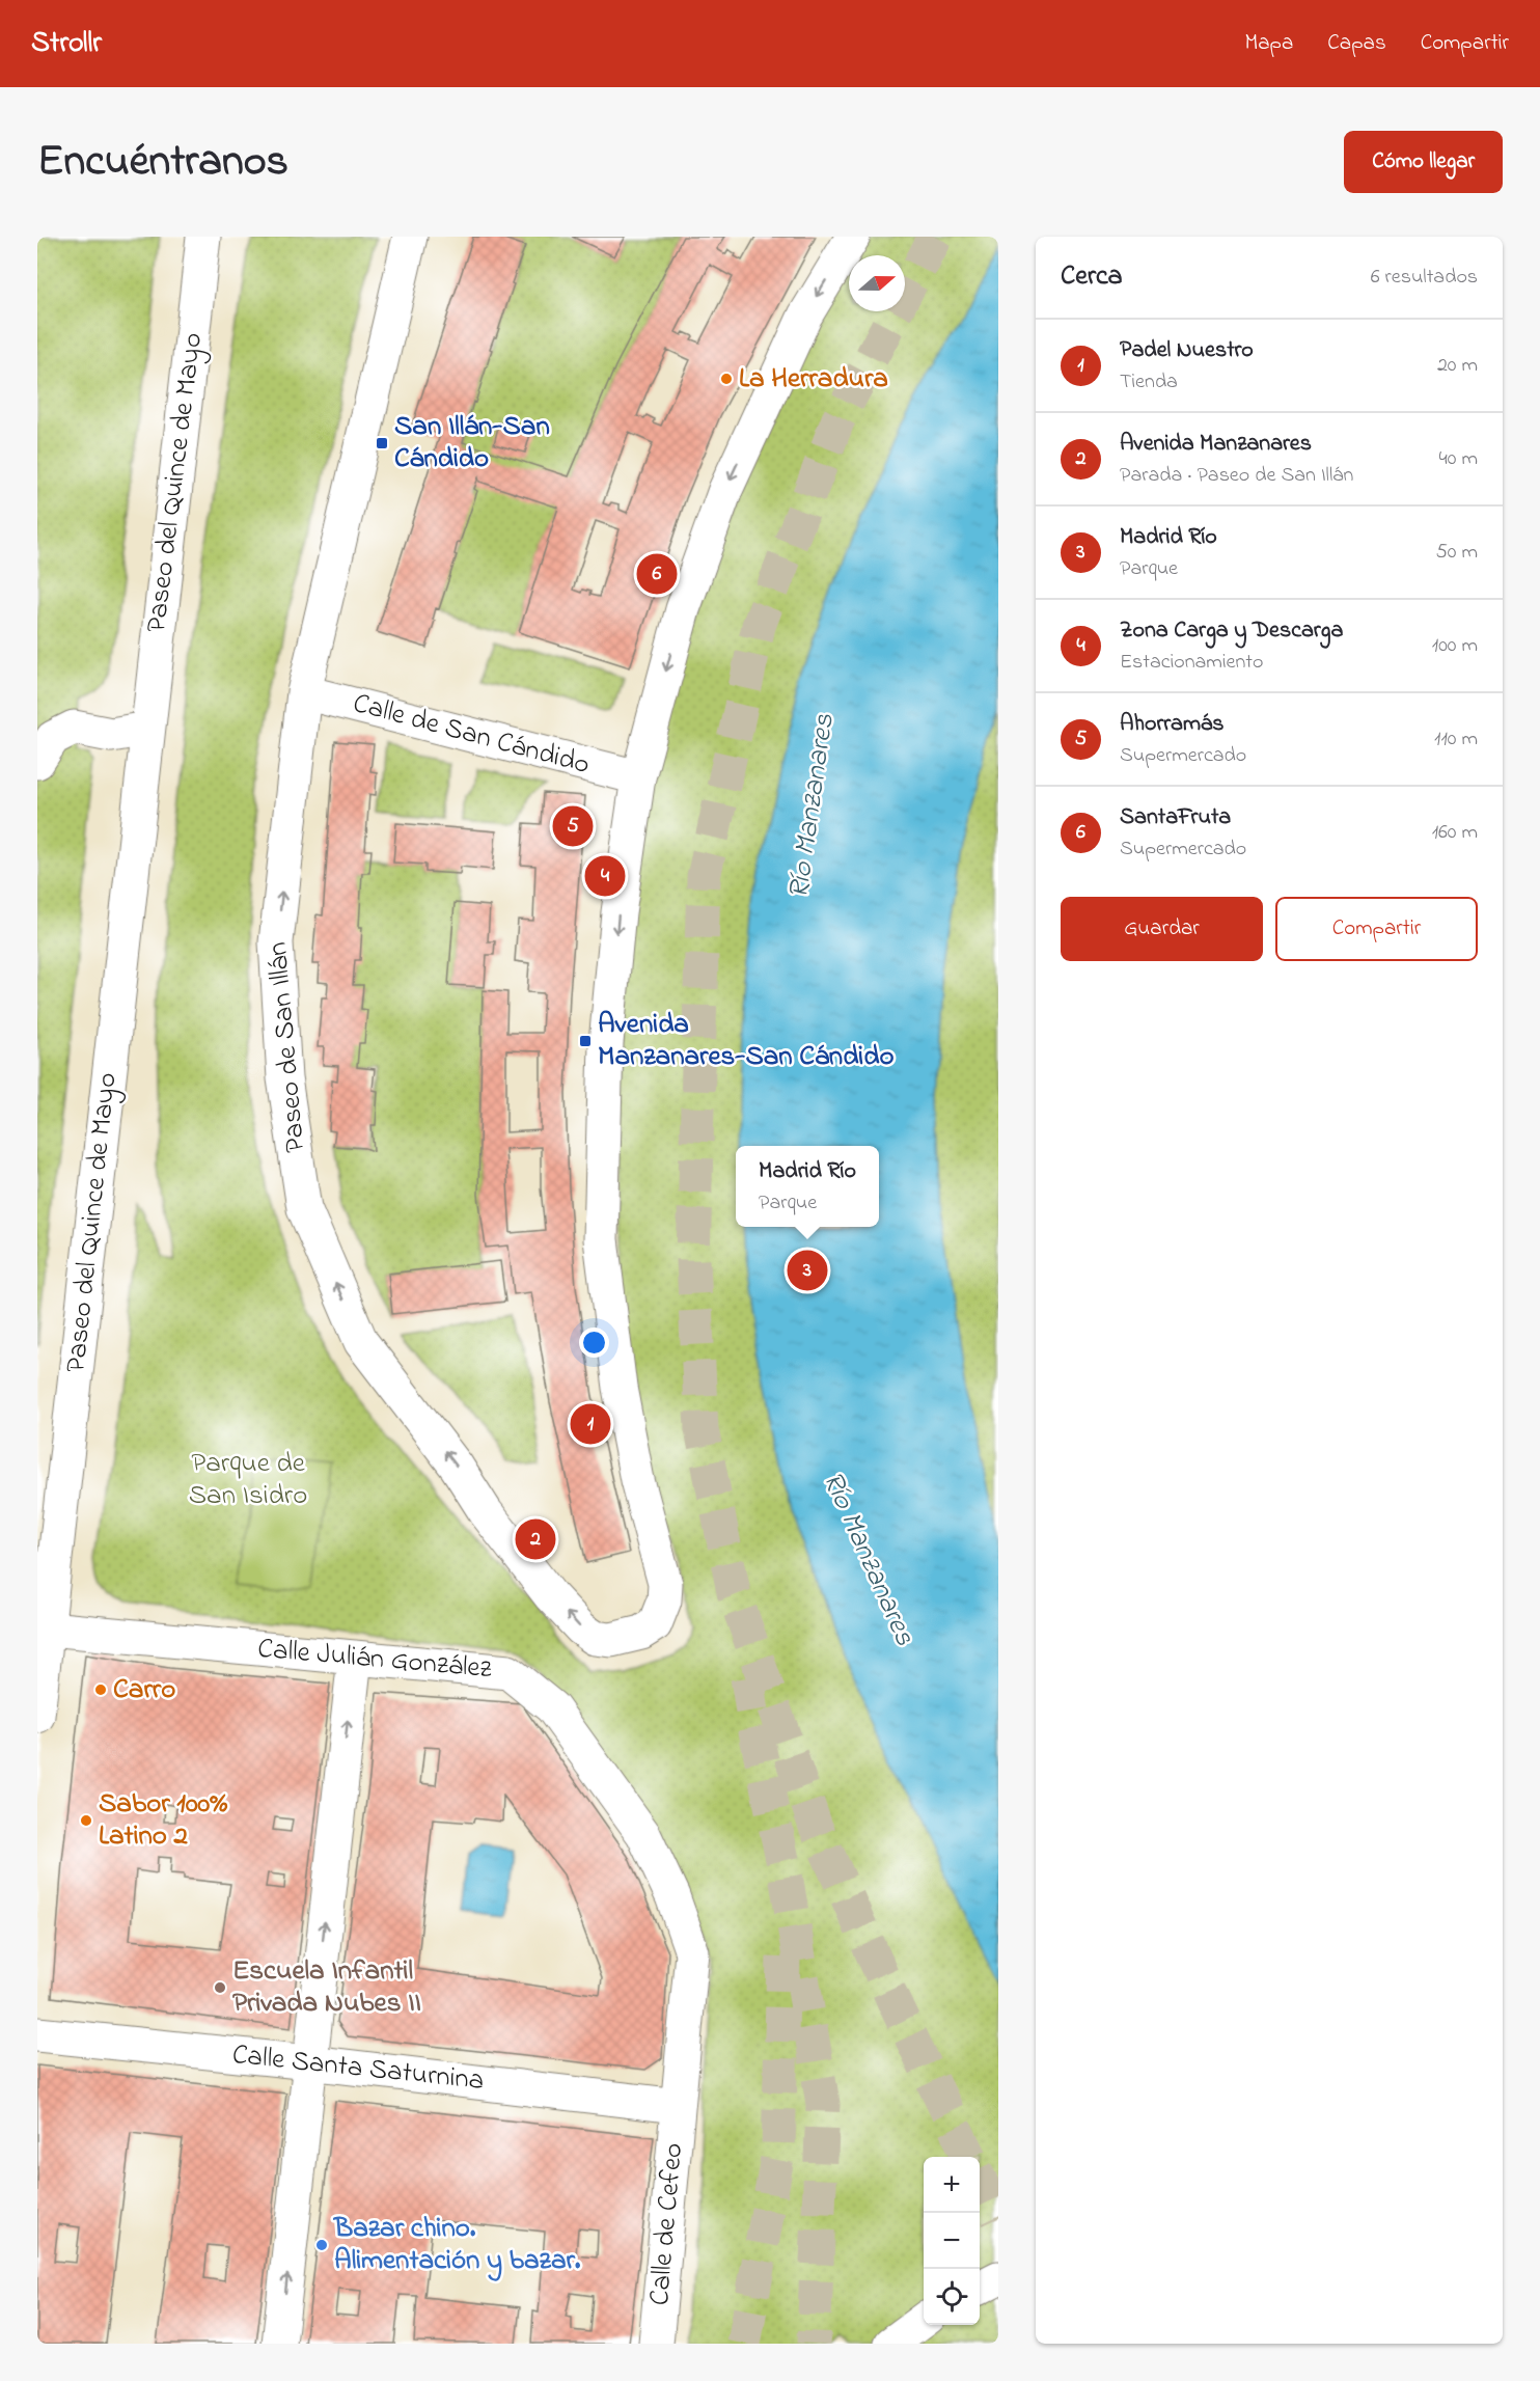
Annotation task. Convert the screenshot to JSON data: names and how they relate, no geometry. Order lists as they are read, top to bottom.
{
  "streets": {
    "street": [
      "Paseo del Quince de Mayo",
      "Calle de San Cándido",
      "Paseo de San Illán",
      "Calle Julián González",
      "Calle Santa Saturnina",
      "Calle de Cefeo"
    ]
  },
  "crossings": [
    ["Paseo del Quince de Mayo", "Calle Julián González"],
    ["Calle de San Cándido", "Paseo de San Illán"],
    ["Calle Julián González", "Calle Santa Saturnina"],
    ["Calle Julián González", "Calle de Cefeo"],
    ["Calle Santa Saturnina", "Calle de Cefeo"]
  ],
  "water": ["Río Manzanares"],
  "parks": ["Parque de San Isidro"],
  "places": {
    "other": [
      "La Herradura",
      "Carro",
      "Sabor 100% Latino 2",
      "Escuela Infantil Privada Nubes II",
      "Bazar chino. Alimentación y bazar."
    ],
    "transit": ["San Illán-San Cándido", "Avenida Manzanares-San Cándido"]
  },
  "north": "right",
  "page": {
    "header": "Strollr",
    "nav": ["Mapa", "Capas", "Compartir"],
    "title": "Encuéntranos",
    "buttons": [
      "Cómo llegar",
      ["Guardar", "Compartir"]
    ],
    "heading": ["Cerca", "6 resultados"],
    "list": [
      {
        "mark": "1",
        "name": "Padel Nuestro",
        "note": "Tienda",
        "value": "20 m"
      },
      {
        "mark": "2",
        "name": "Avenida Manzanares",
        "note": "Parada · Paseo de San Illán",
        "value": "40 m"
      },
      {
        "mark": "3",
        "name": "Madrid Río",
        "note": "Parque",
        "value": "50 m"
      },
      {
        "mark": "4",
        "name": "Zona Carga y Descarga",
        "note": "Estacionamiento",
        "value": "100 m"
      },
      {
        "mark": "5",
        "name": "Ahorramás",
        "note": "Supermercado",
        "value": "110 m"
      },
      {
        "mark": "6",
        "name": "SantaFruta",
        "note": "Supermercado",
        "value": "160 m"
      }
    ],
    "pins": [
      "6",
      "5",
      "4",
      "3",
      "1",
      "2"
    ],
    "popup": ["Madrid Río", "Parque"],
    "map_buttons": ["+", "−"]
  }
}
